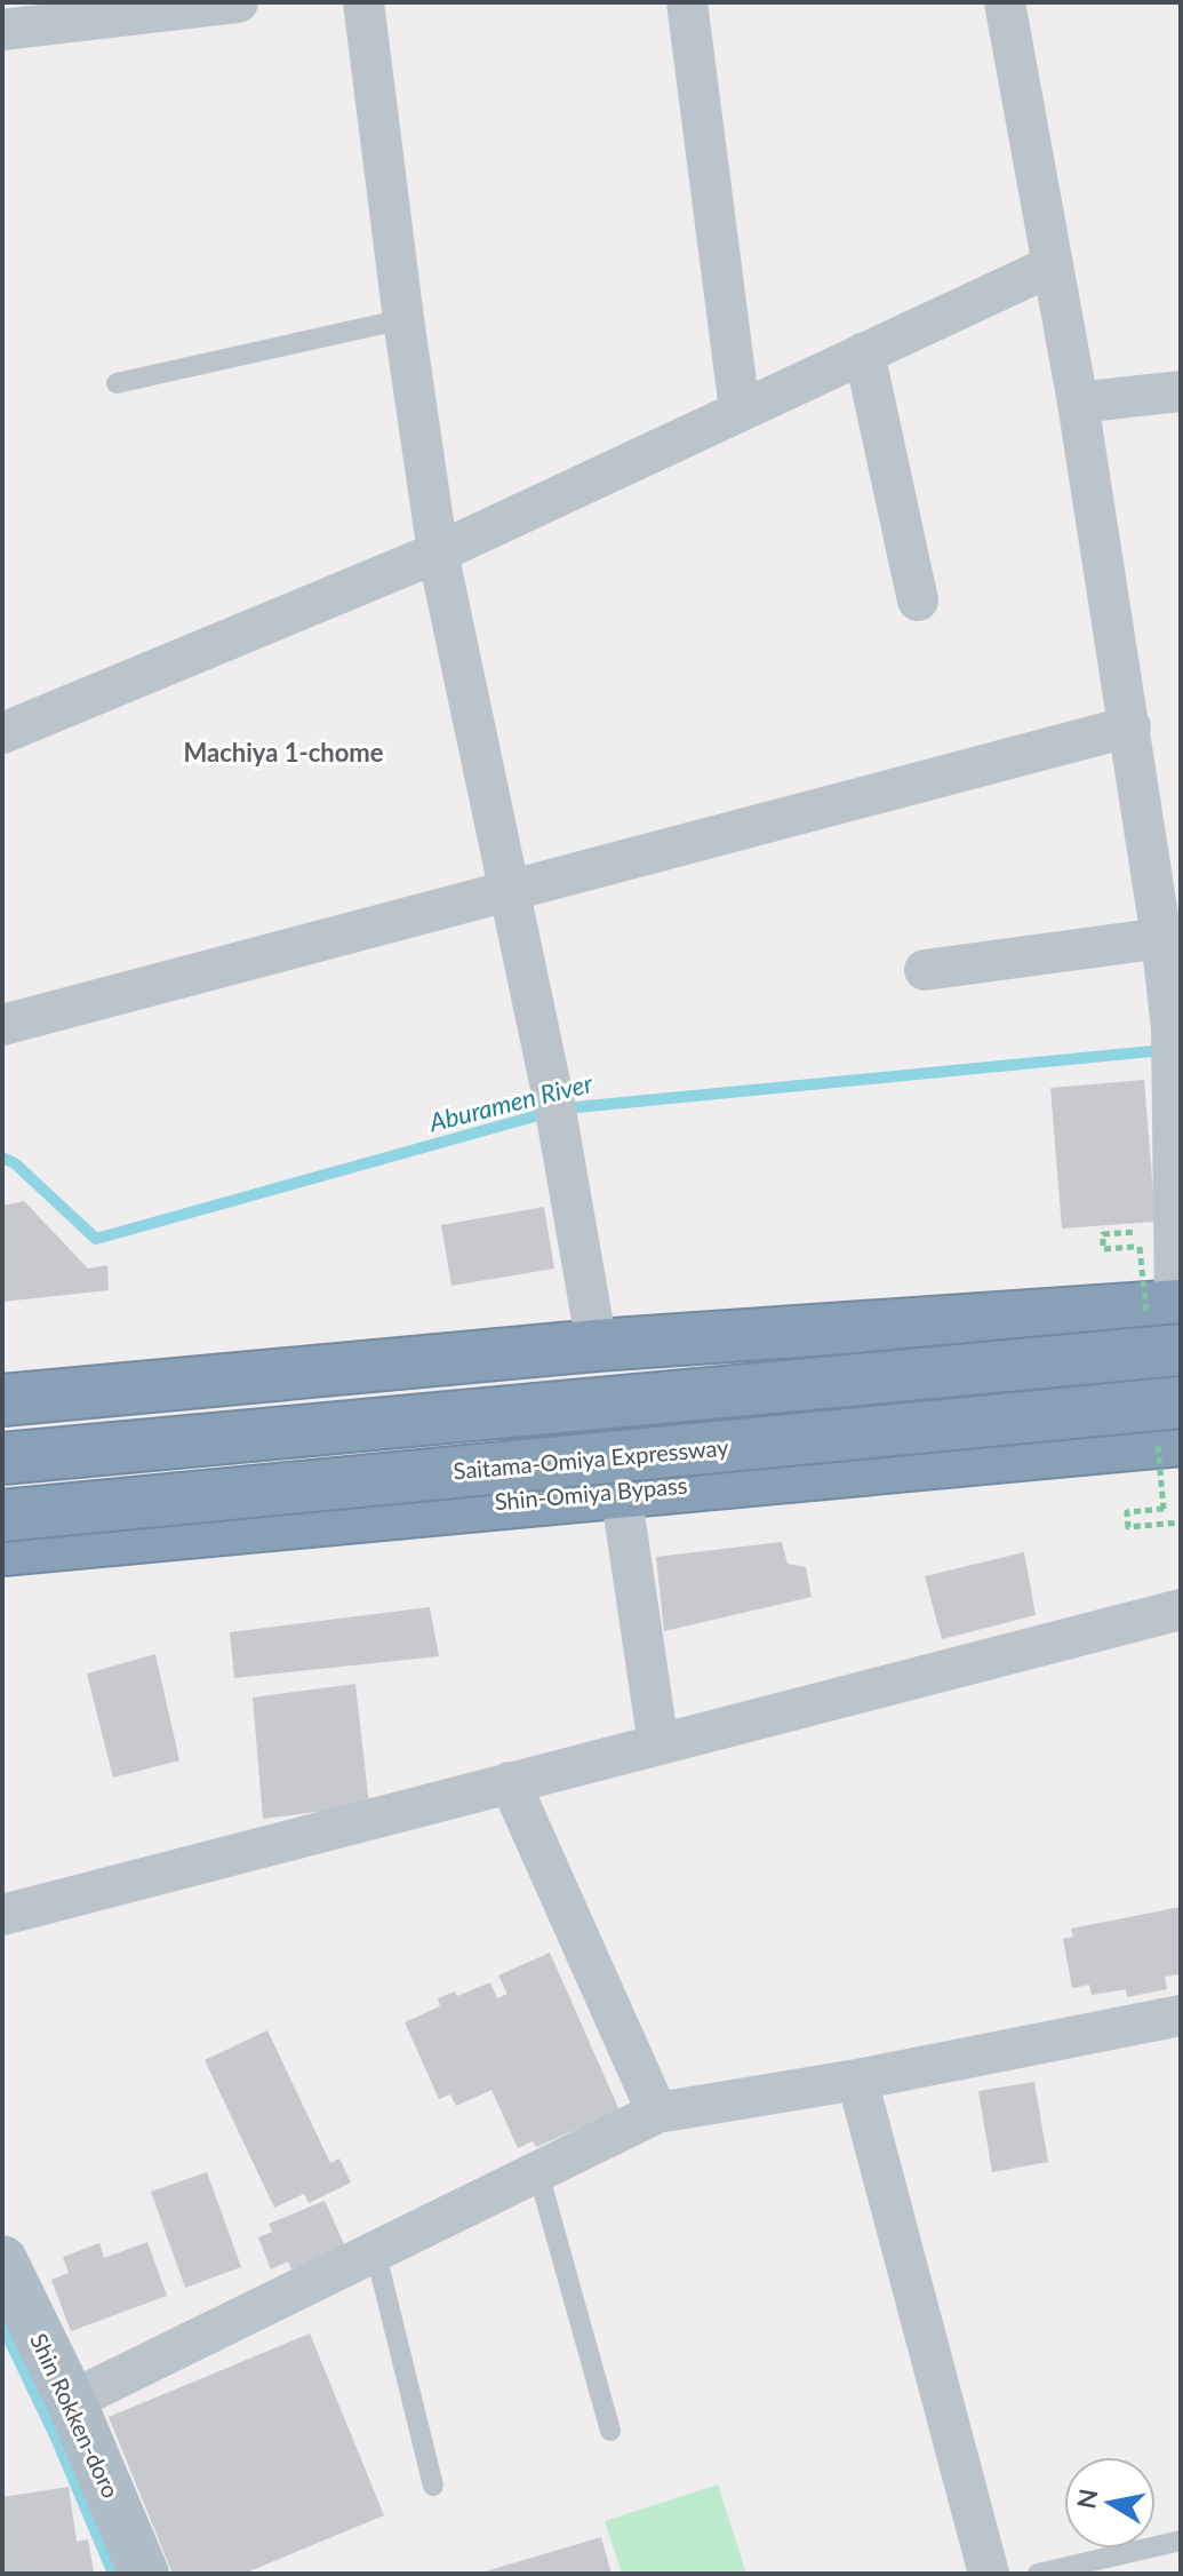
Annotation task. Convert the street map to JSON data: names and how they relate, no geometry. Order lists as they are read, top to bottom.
{
  "streets": {
    "highway": ["Saitama-Omiya Expressway", "Shin-Omiya Bypass"],
    "main road": ["Shin Rokken-doro"]
  },
  "crossings": [
    ["Saitama-Omiya Expressway", "Shin-Omiya Bypass"]
  ],
  "districts": ["Machiya 1-chome"],
  "water": ["Aburamen River"],
  "north": "left"
}
